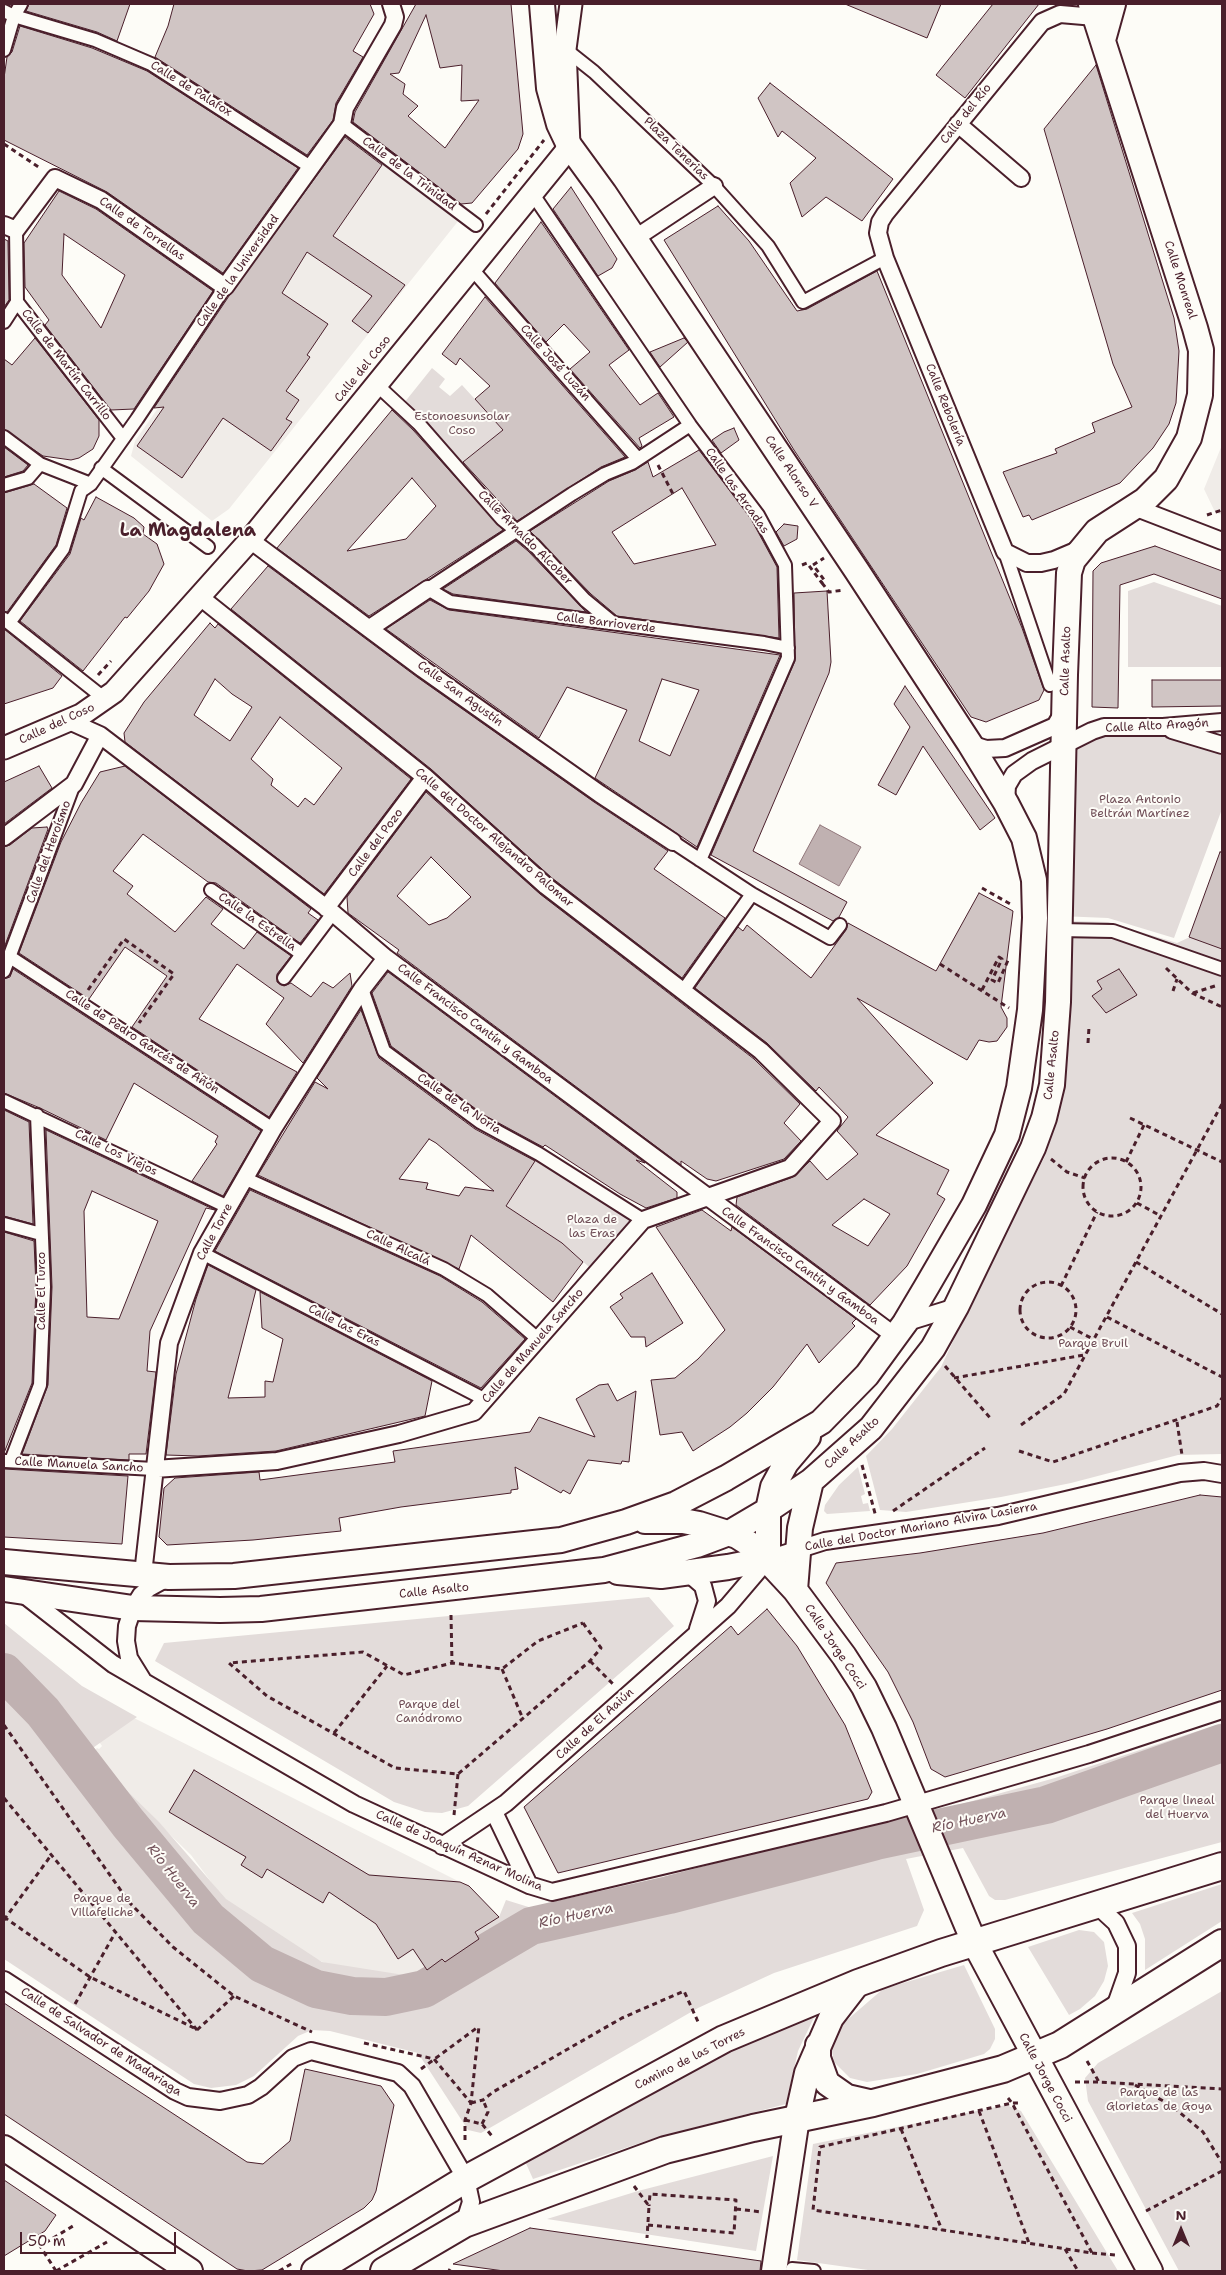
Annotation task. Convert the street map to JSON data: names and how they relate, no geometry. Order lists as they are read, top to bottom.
{
  "streets": {
    "main road": [
      "Calle Monreal",
      "Calle Alonso V",
      "Calle Asalto",
      "Calle Jorge Cocci",
      "Camino de las Torres"
    ],
    "street": [
      "Calle de Palafox",
      "Calle del Río",
      "Plaza Tenerias",
      "Calle de la Trinidad",
      "Calle de Torrellas",
      "Calle de la Universidad",
      "Calle José Luzán",
      "Calle de Martín Carrillo",
      "Calle del Coso",
      "Calle Rebolería",
      "Calle las Arcadas",
      "Calle Arnaldo Alcober",
      "Calle Barrioverde",
      "Calle San Agustín",
      "Calle Alto Aragón",
      "Calle del Doctor Alejandro Palomar",
      "Calle del Pozo",
      "Calle del Heroísmo",
      "Calle la Estrella",
      "Calle Francisco Cantín y Gamboa",
      "Calle de Pedro Garcés de Añón",
      "Calle de la Noria",
      "Calle Los Viejos",
      "Calle Torre",
      "Calle Alcalá",
      "Calle El Turco",
      "Calle las Eras",
      "Calle de Manuela Sancho",
      "Calle Manuela Sancho",
      "Calle del Doctor Mariano Alvira Lasierra",
      "Calle de El Aaiún",
      "Calle de Joaquín Aznar Molina",
      "Calle de Salvador de Madariaga"
    ]
  },
  "crossings": [
    ["Calle de Palafox", "Calle de la Universidad"],
    ["Calle del Río", "Calle Monreal"],
    ["Calle del Río", "Calle Rebolería"],
    ["Plaza Tenerias", "Calle Alonso V"],
    ["Calle de la Trinidad", "Calle de la Universidad"],
    ["Calle de Torrellas", "Calle de la Universidad"],
    ["Calle de la Universidad", "Calle de Martín Carrillo"],
    ["Calle Monreal", "Calle Asalto"],
    ["Calle José Luzán", "Calle del Coso"],
    ["Calle del Coso", "Calle Alonso V"],
    ["Calle del Coso", "Calle las Arcadas"],
    ["Calle del Coso", "Calle Arnaldo Alcober"],
    ["Calle del Coso", "Calle San Agustín"],
    ["Calle del Coso", "Calle del Doctor Alejandro Palomar"],
    ["Calle del Coso", "Calle Francisco Cantín y Gamboa"],
    ["Calle Alonso V", "Calle Alto Aragón"],
    ["Calle las Arcadas", "Calle Barrioverde"],
    ["Calle Arnaldo Alcober", "Calle Barrioverde"],
    ["Calle Asalto", "Calle Alto Aragón"],
    ["Calle Asalto", "Calle de Joaquín Aznar Molina"],
    ["Calle del Doctor Alejandro Palomar", "Calle del Pozo"],
    ["Calle del Doctor Alejandro Palomar", "Calle de Manuela Sancho"],
    ["Calle del Pozo", "Calle la Estrella"],
    ["Calle del Pozo", "Calle Francisco Cantín y Gamboa"],
    ["Calle del Heroísmo", "Calle Francisco Cantín y Gamboa"],
    ["Calle del Heroísmo", "Calle de Pedro Garcés de Añón"],
    ["Calle Francisco Cantín y Gamboa", "Calle Torre"],
    ["Calle Francisco Cantín y Gamboa", "Calle de Manuela Sancho"],
    ["Calle de Pedro Garcés de Añón", "Calle Torre"],
    ["Calle de la Noria", "Calle Torre"],
    ["Calle de la Noria", "Calle de Manuela Sancho"],
    ["Calle Los Viejos", "Calle Torre"],
    ["Calle Los Viejos", "Calle El Turco"],
    ["Calle Torre", "Calle Alcalá"],
    ["Calle Torre", "Calle las Eras"],
    ["Calle Torre", "Calle de Manuela Sancho"],
    ["Calle Torre", "Calle Manuela Sancho"],
    ["Calle Alcalá", "Calle de Manuela Sancho"],
    ["Calle El Turco", "Calle Manuela Sancho"],
    ["Calle las Eras", "Calle de Manuela Sancho"],
    ["Calle de Manuela Sancho", "Calle Manuela Sancho"],
    ["Calle del Doctor Mariano Alvira Lasierra", "Calle Jorge Cocci"],
    ["Calle del Doctor Mariano Alvira Lasierra", "Calle de El Aaiún"],
    ["Calle Jorge Cocci", "Calle de El Aaiún"],
    ["Calle Jorge Cocci", "Calle de Joaquín Aznar Molina"],
    ["Calle Jorge Cocci", "Camino de las Torres"],
    ["Calle de El Aaiún", "Calle de Joaquín Aznar Molina"],
    ["Calle de Salvador de Madariaga", "Camino de las Torres"]
  ],
  "districts": ["La Magdalena"],
  "water": ["Río Huerva"],
  "parks": [
    "Estonoesunsolar Coso",
    "Plaza Antonio Beltrán Martínez",
    "Plaza de las Eras",
    "Parque Bruil",
    "Parque del Canódromo",
    "Parque lineal del Huerva",
    "Parque de Villafeliche",
    "Parque de las Glorietas de Goya"
  ],
  "scale_bar": "50 m",
  "north": "top"
}
